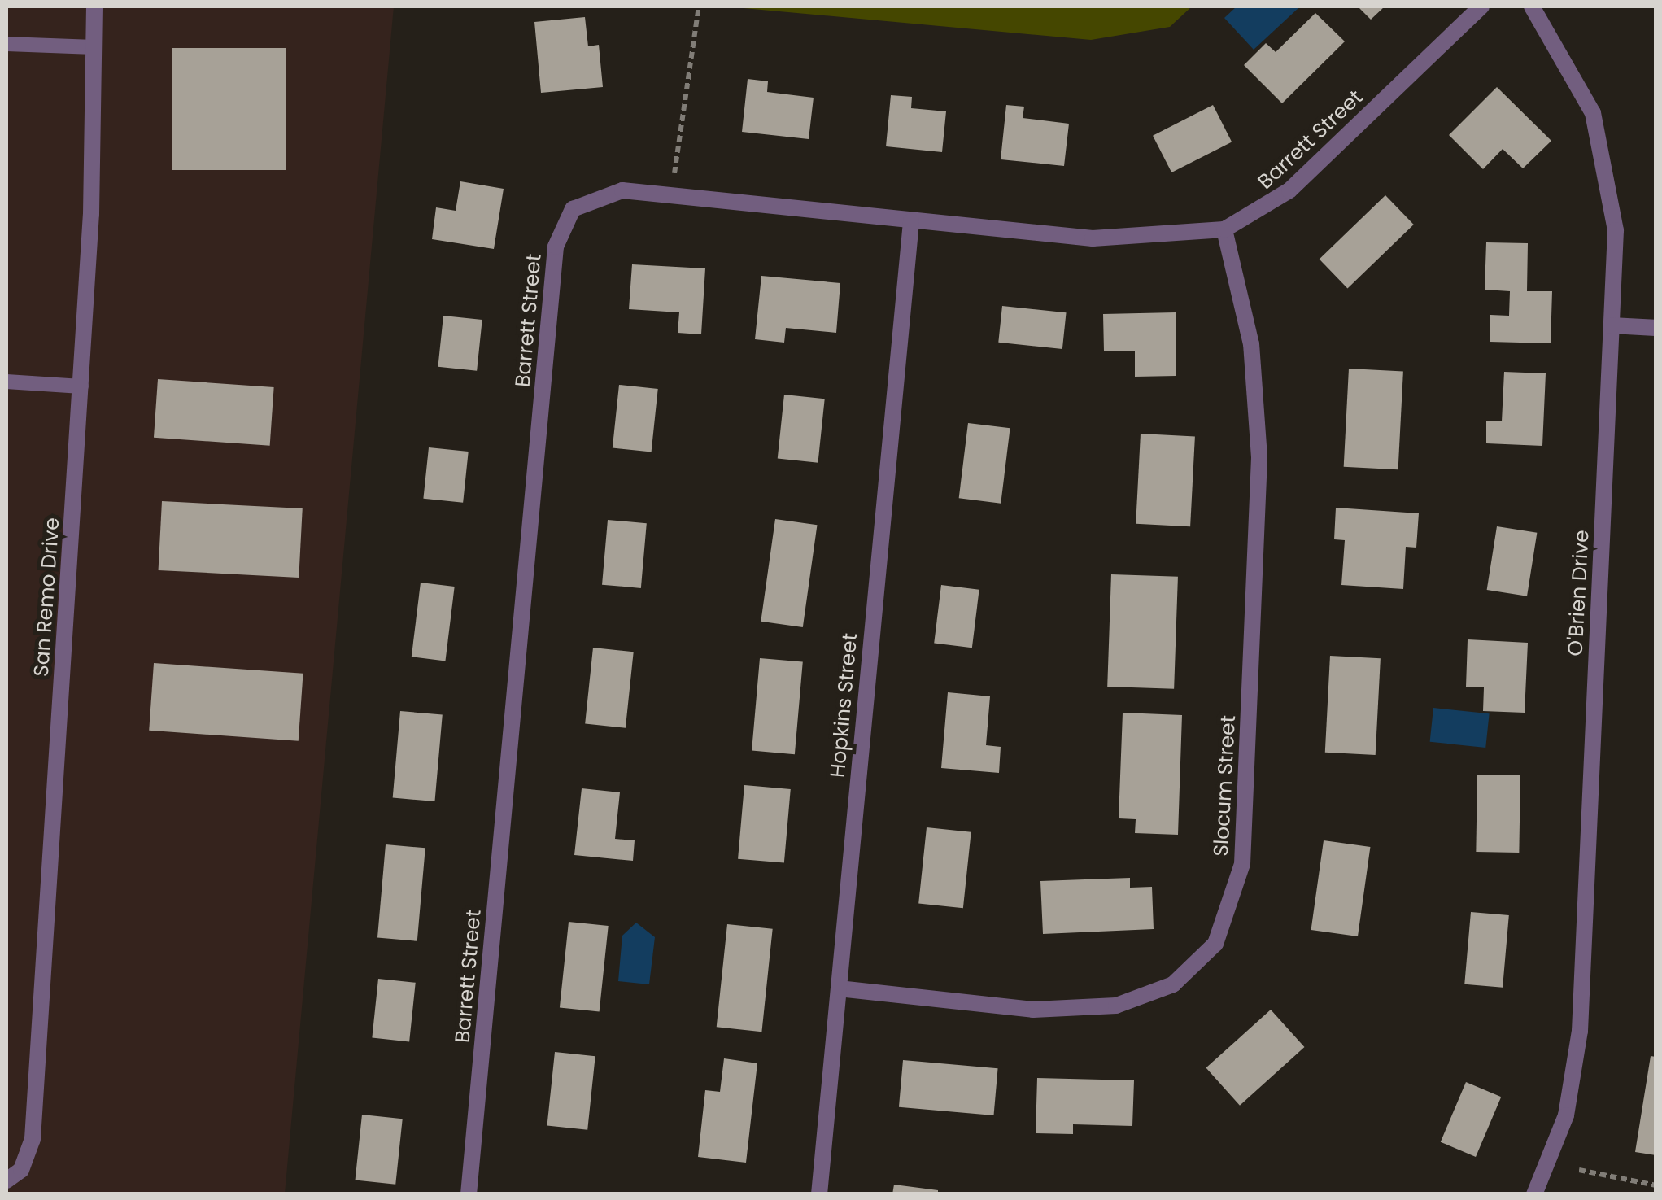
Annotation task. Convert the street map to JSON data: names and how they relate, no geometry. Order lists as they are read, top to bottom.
{
  "streets": {
    "street": [
      "Barrett Street",
      "O'Brien Drive",
      "San Remo Drive",
      "Hopkins Street",
      "Slocum Street"
    ]
  },
  "crossings": [
    ["Barrett Street", "Hopkins Street"],
    ["Barrett Street", "Slocum Street"],
    ["Hopkins Street", "Slocum Street"]
  ]
}
